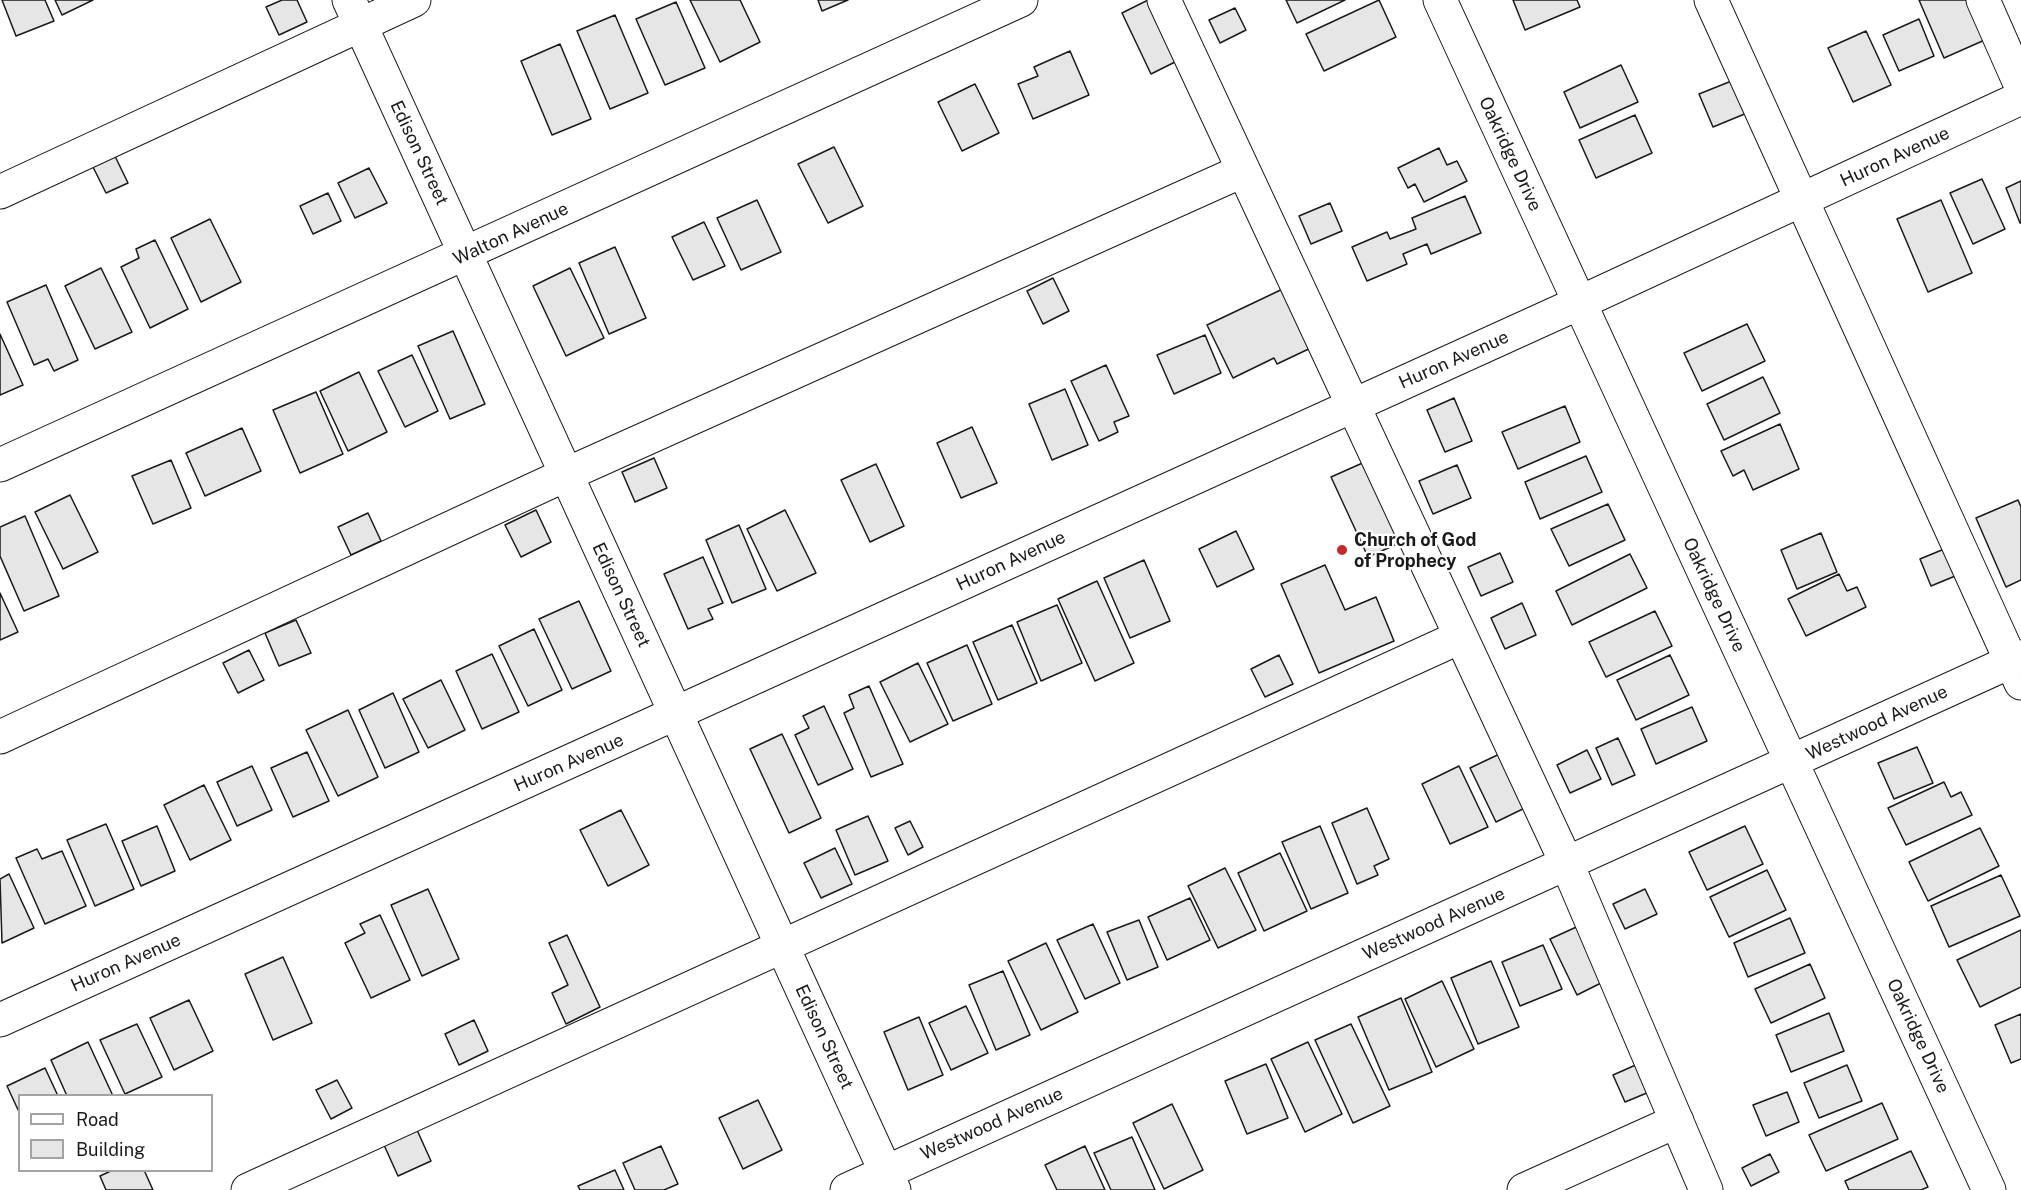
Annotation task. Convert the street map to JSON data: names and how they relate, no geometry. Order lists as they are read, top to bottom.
{
  "streets": {
    "street": [
      "Edison Street",
      "Oakridge Drive",
      "Huron Avenue",
      "Walton Avenue",
      "Westwood Avenue"
    ]
  },
  "crossings": [
    ["Edison Street", "Huron Avenue"],
    ["Edison Street", "Walton Avenue"],
    ["Edison Street", "Westwood Avenue"],
    ["Oakridge Drive", "Huron Avenue"],
    ["Oakridge Drive", "Westwood Avenue"]
  ],
  "places": ["Church of God of Prophecy"],
  "legend": ["Road", "Building"]
}
